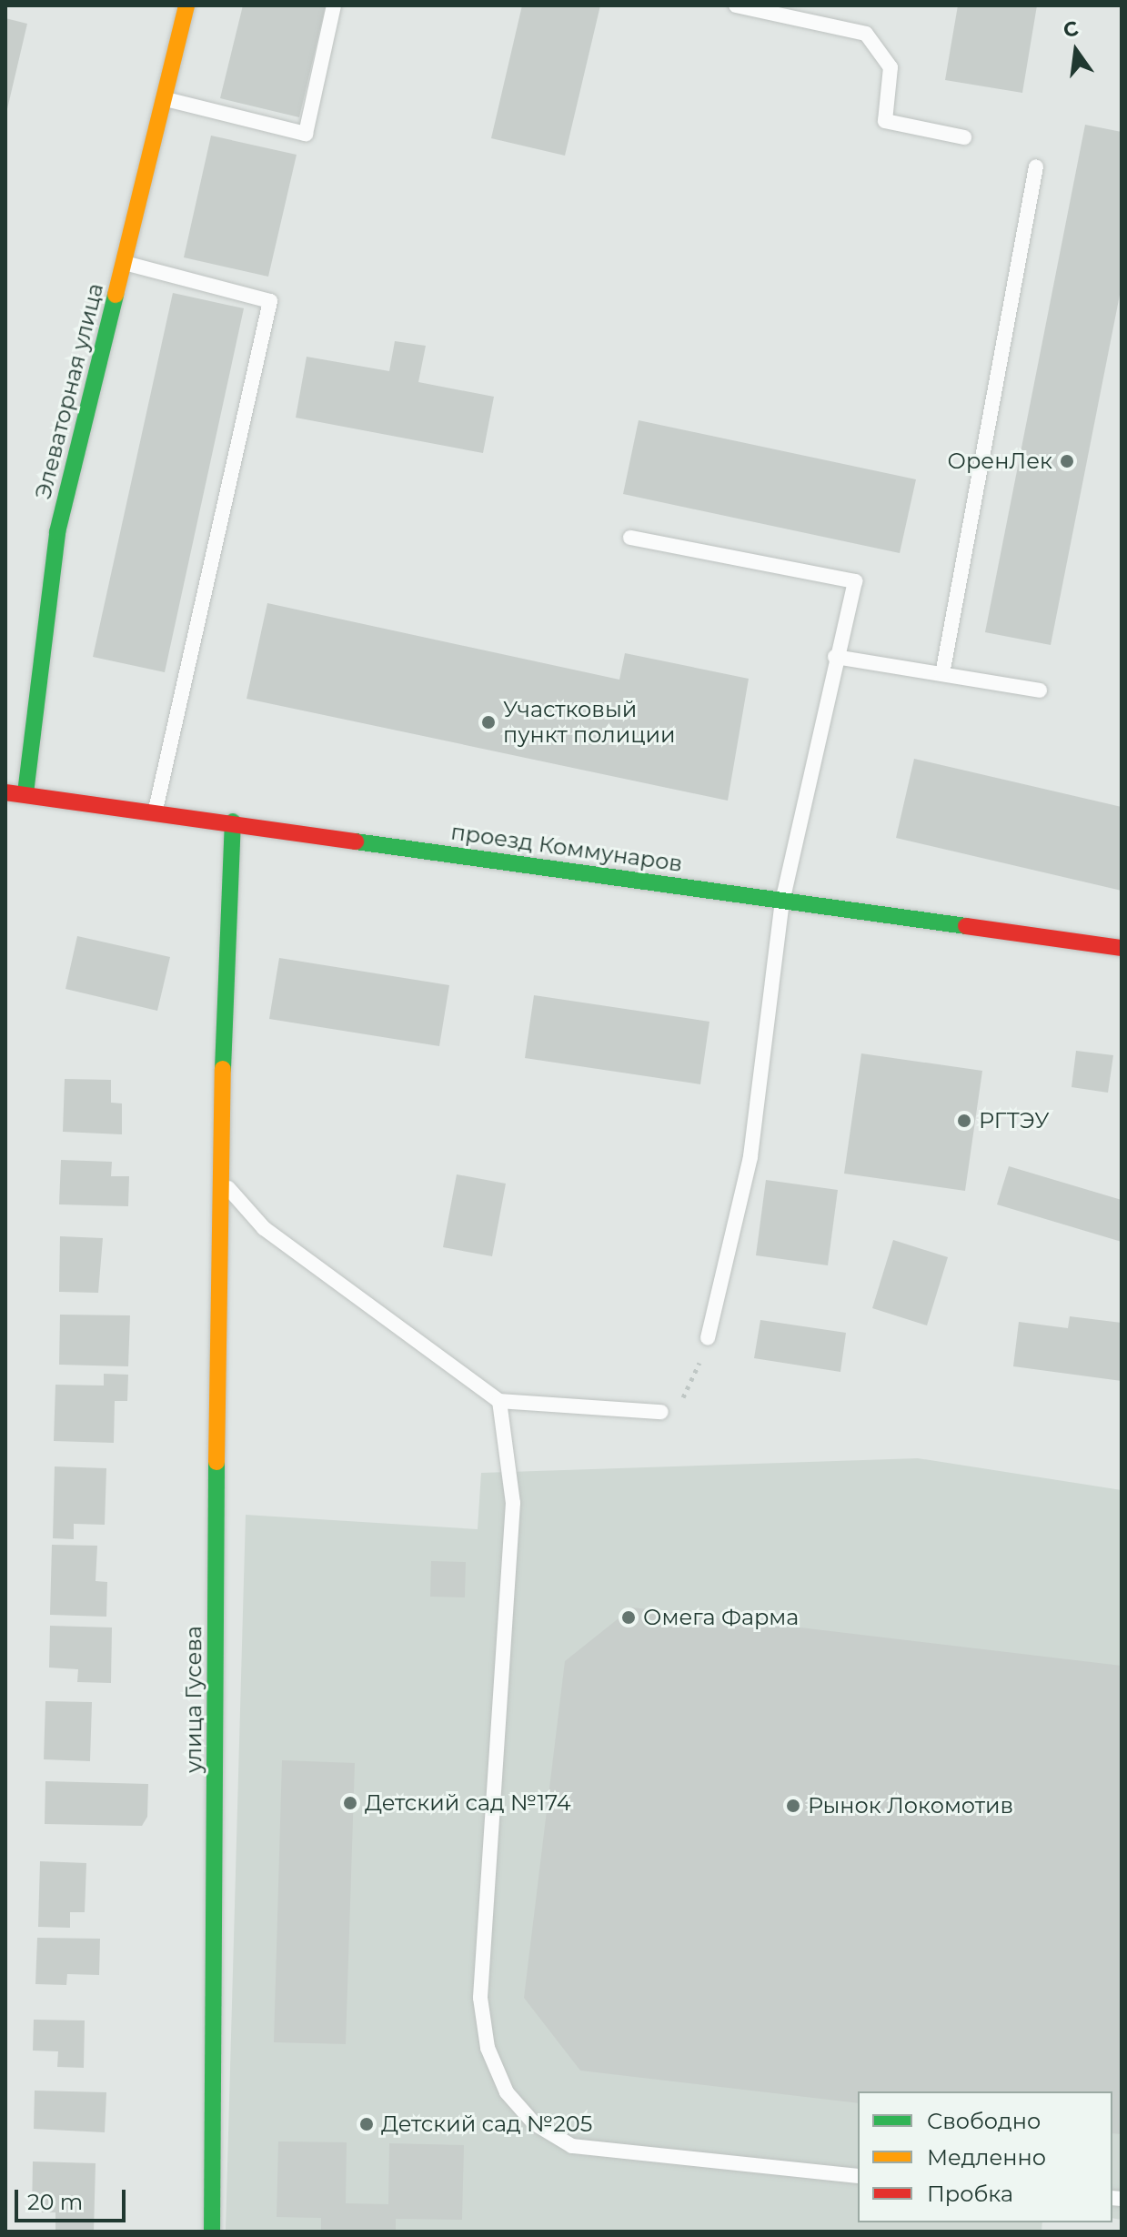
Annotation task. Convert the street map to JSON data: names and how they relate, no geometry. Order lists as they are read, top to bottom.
{
  "streets": {
    "street": ["Элеваторная улица", "проезд Коммунаров", "улица Гусева"]
  },
  "crossings": [
    ["Элеваторная улица", "проезд Коммунаров"],
    ["проезд Коммунаров", "улица Гусева"]
  ],
  "places": [
    "ОренЛек",
    "Участковый пункт полиции",
    "РГТЭУ",
    "Омега Фарма",
    "Детский сад №174",
    "Рынок Локомотив",
    "Детский сад №205"
  ],
  "legend": ["Свободно", "Медленно", "Пробка"],
  "scale_bar": "20 m",
  "north": "top"
}
